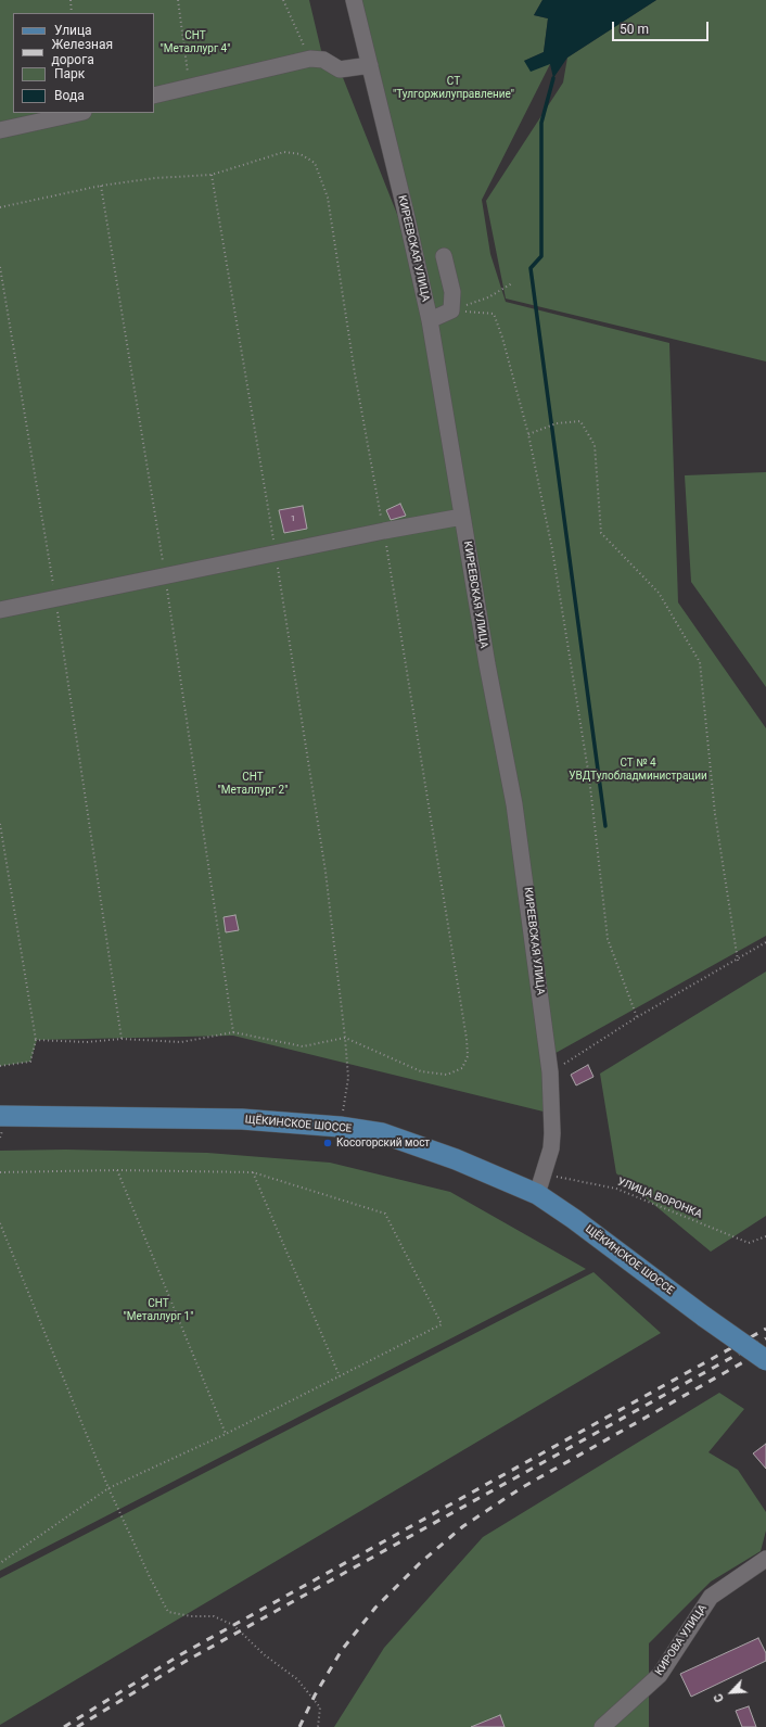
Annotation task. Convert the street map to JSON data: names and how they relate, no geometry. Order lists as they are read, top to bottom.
{
  "streets": {
    "main road": ["ЩЁКИНСКОЕ ШОССЕ"],
    "street": ["КИРЕЕВСКАЯ УЛИЦА", "КИРОВА УЛИЦА"],
    "path": ["УЛИЦА ВОРОНКА"]
  },
  "crossings": [
    ["КИРЕЕВСКАЯ УЛИЦА", "ЩЁКИНСКОЕ ШОССЕ"],
    ["КИРЕЕВСКАЯ УЛИЦА", "УЛИЦА ВОРОНКА"]
  ],
  "parks": [
    "СНТ \"Металлург 4\"",
    "СТ \"Тулгоржилуправление\"",
    "СТ № 4 УВДТулобладминистрации",
    "СНТ \"Металлург 2\"",
    "СНТ \"Металлург 1\""
  ],
  "places": ["Косогорский мост"],
  "house_numbers": ["1"],
  "legend": [
    "Улица",
    "Железная дорога",
    "Парк",
    "Вода"
  ],
  "scale_bar": "50 m",
  "north": "bottom left"
}
